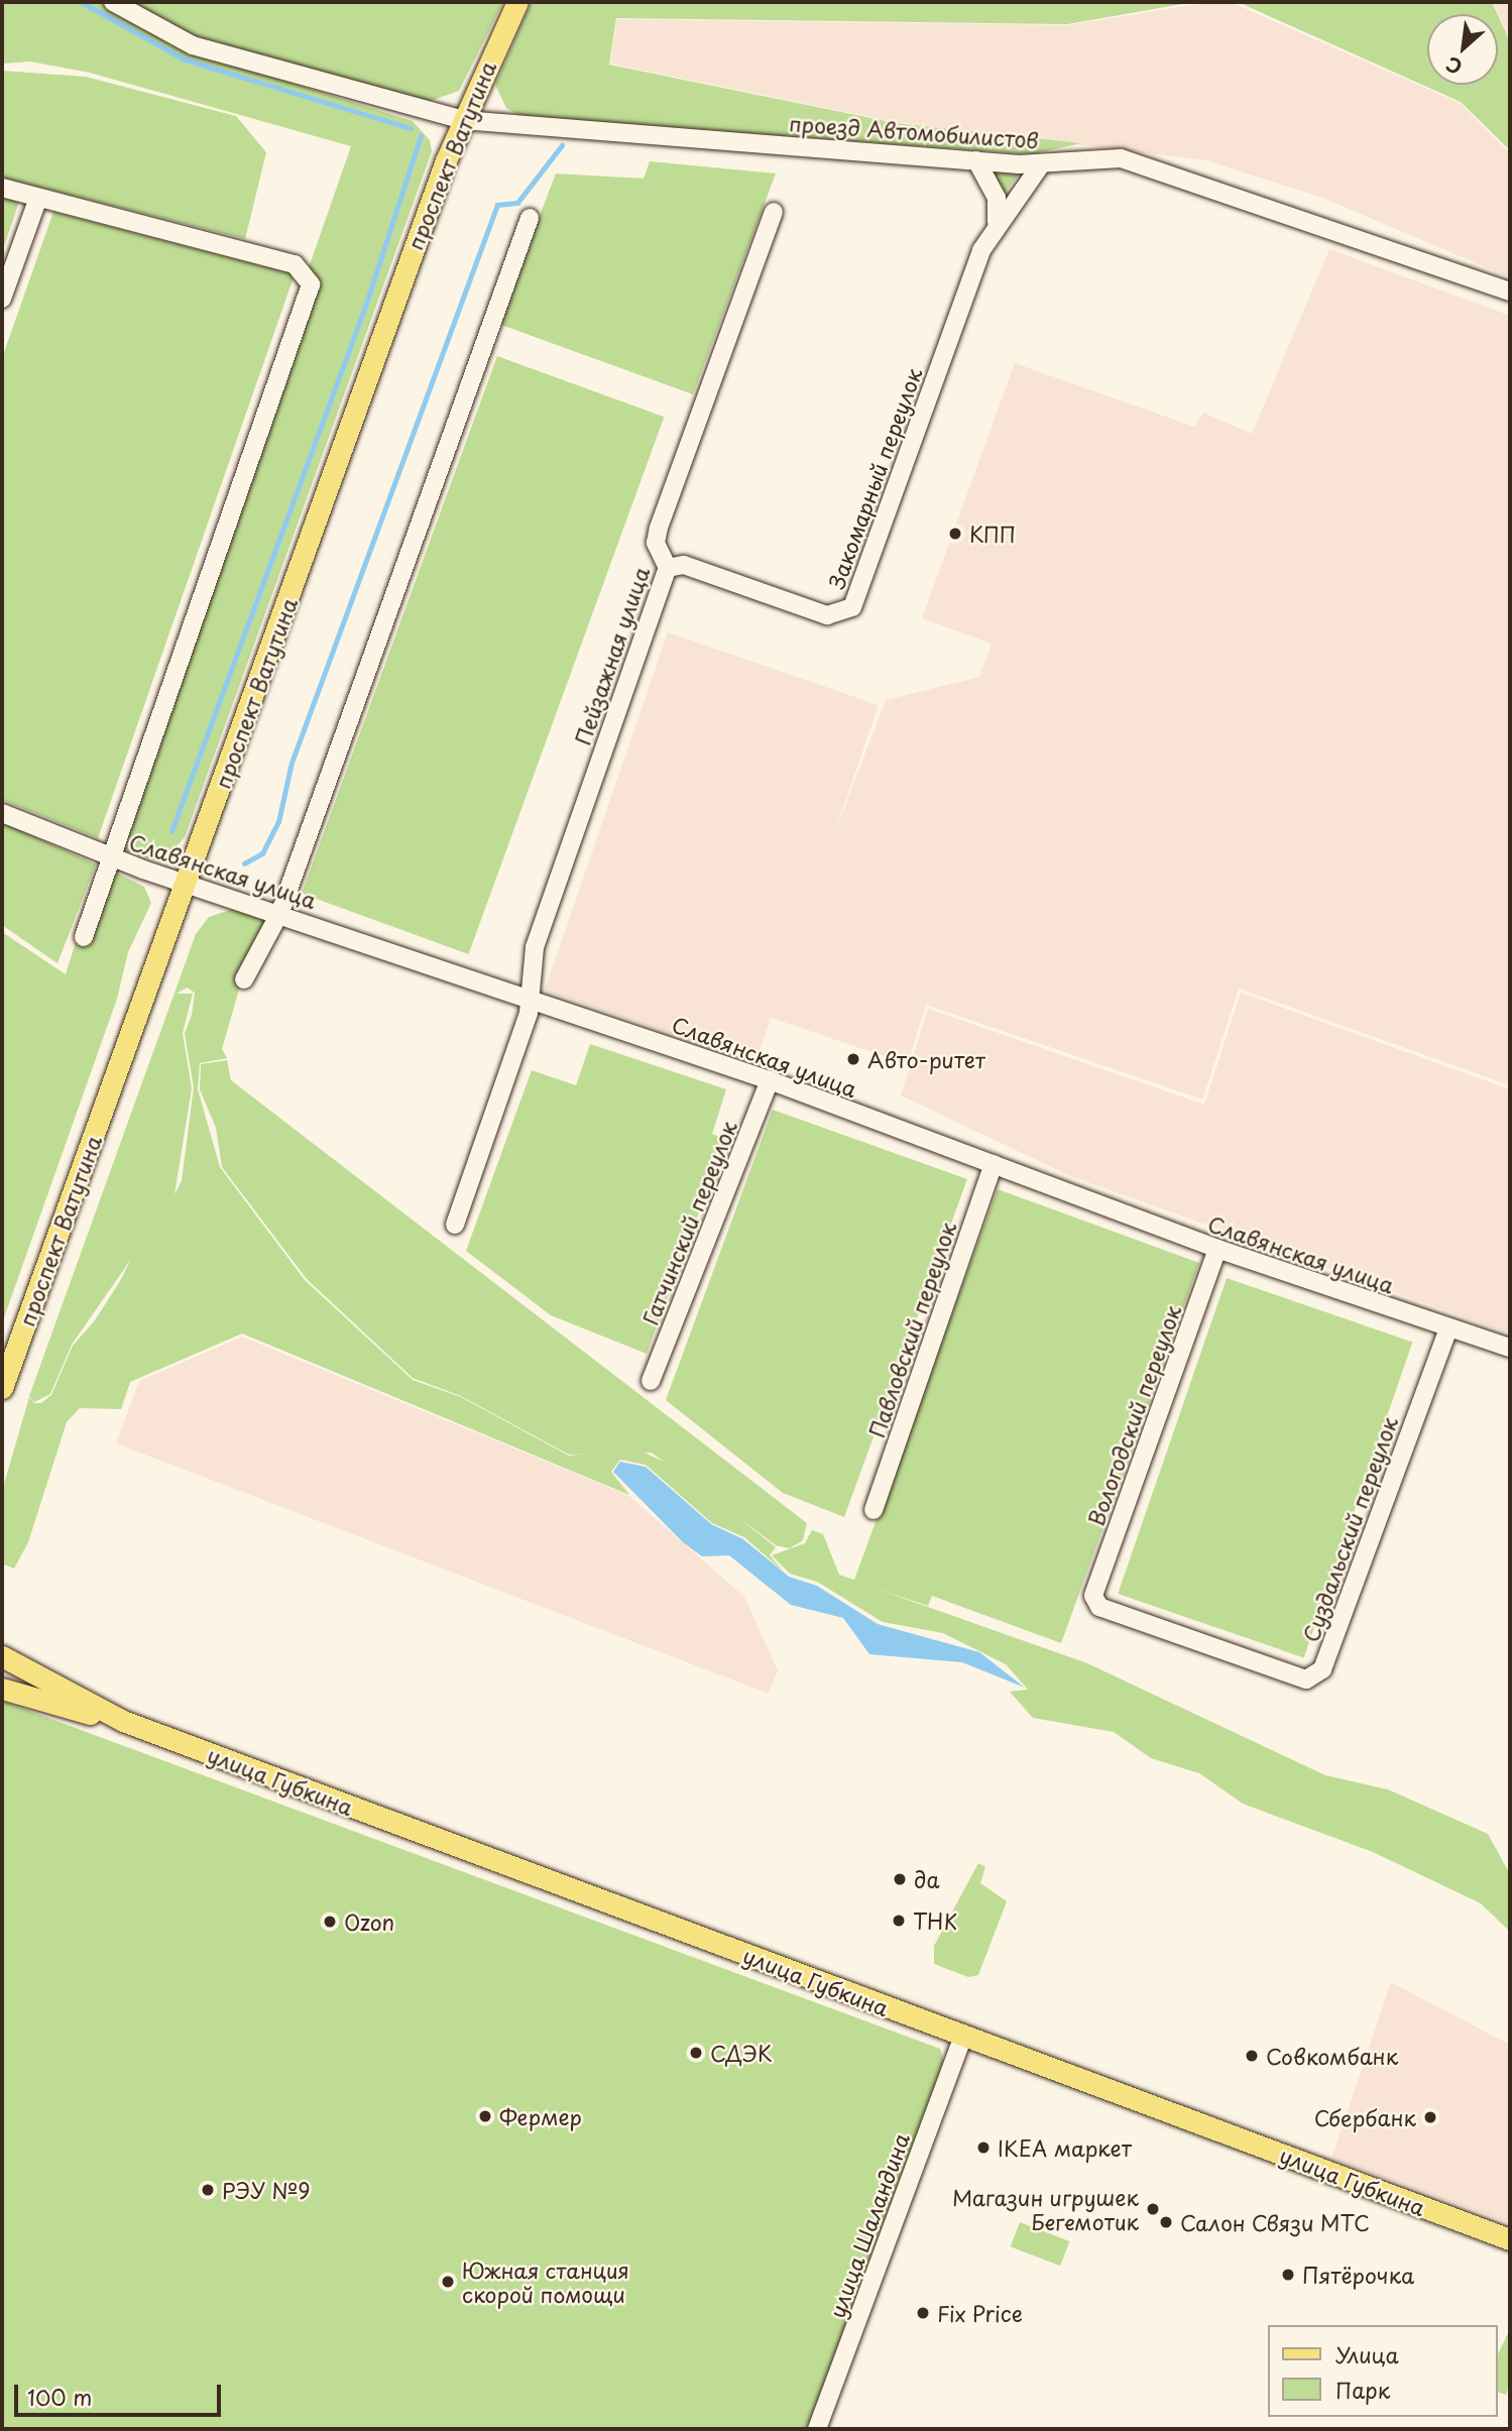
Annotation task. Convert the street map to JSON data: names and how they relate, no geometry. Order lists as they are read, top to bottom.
{
  "streets": {
    "main road": ["проспект Ватутина", "улица Губкина"],
    "street": [
      "проезд Автомобилистов",
      "Закомарный переулок",
      "Пейзажная улица",
      "Славянская улица",
      "Гатчинский переулок",
      "Павловский переулок",
      "Вологодский переулок",
      "Суздальский переулок",
      "улица Шаландина"
    ]
  },
  "crossings": [
    ["проезд Автомобилистов", "проспект Ватутина"],
    ["проезд Автомобилистов", "Закомарный переулок"],
    ["проспект Ватутина", "Славянская улица"],
    ["Закомарный переулок", "Пейзажная улица"],
    ["Пейзажная улица", "Славянская улица"],
    ["Славянская улица", "Гатчинский переулок"],
    ["Славянская улица", "Павловский переулок"],
    ["Славянская улица", "Вологодский переулок"],
    ["Славянская улица", "Суздальский переулок"],
    ["Вологодский переулок", "Суздальский переулок"],
    ["улица Губкина", "улица Шаландина"]
  ],
  "places": [
    "КПП",
    "Авто-ритет",
    "да",
    "ТНК",
    "Ozon",
    "СДЭК",
    "Совкомбанк",
    "Фермер",
    "Сбербанк",
    "IKEA маркет",
    "РЭУ №9",
    "Магазин игрушек Бегемотик",
    "Салон Связи МТС",
    "Пятёрочка",
    "Южная станция скорой помощи",
    "Fix Price"
  ],
  "legend": ["Улица", "Парк"],
  "scale_bar": "100 m",
  "north": "bottom left"
}
